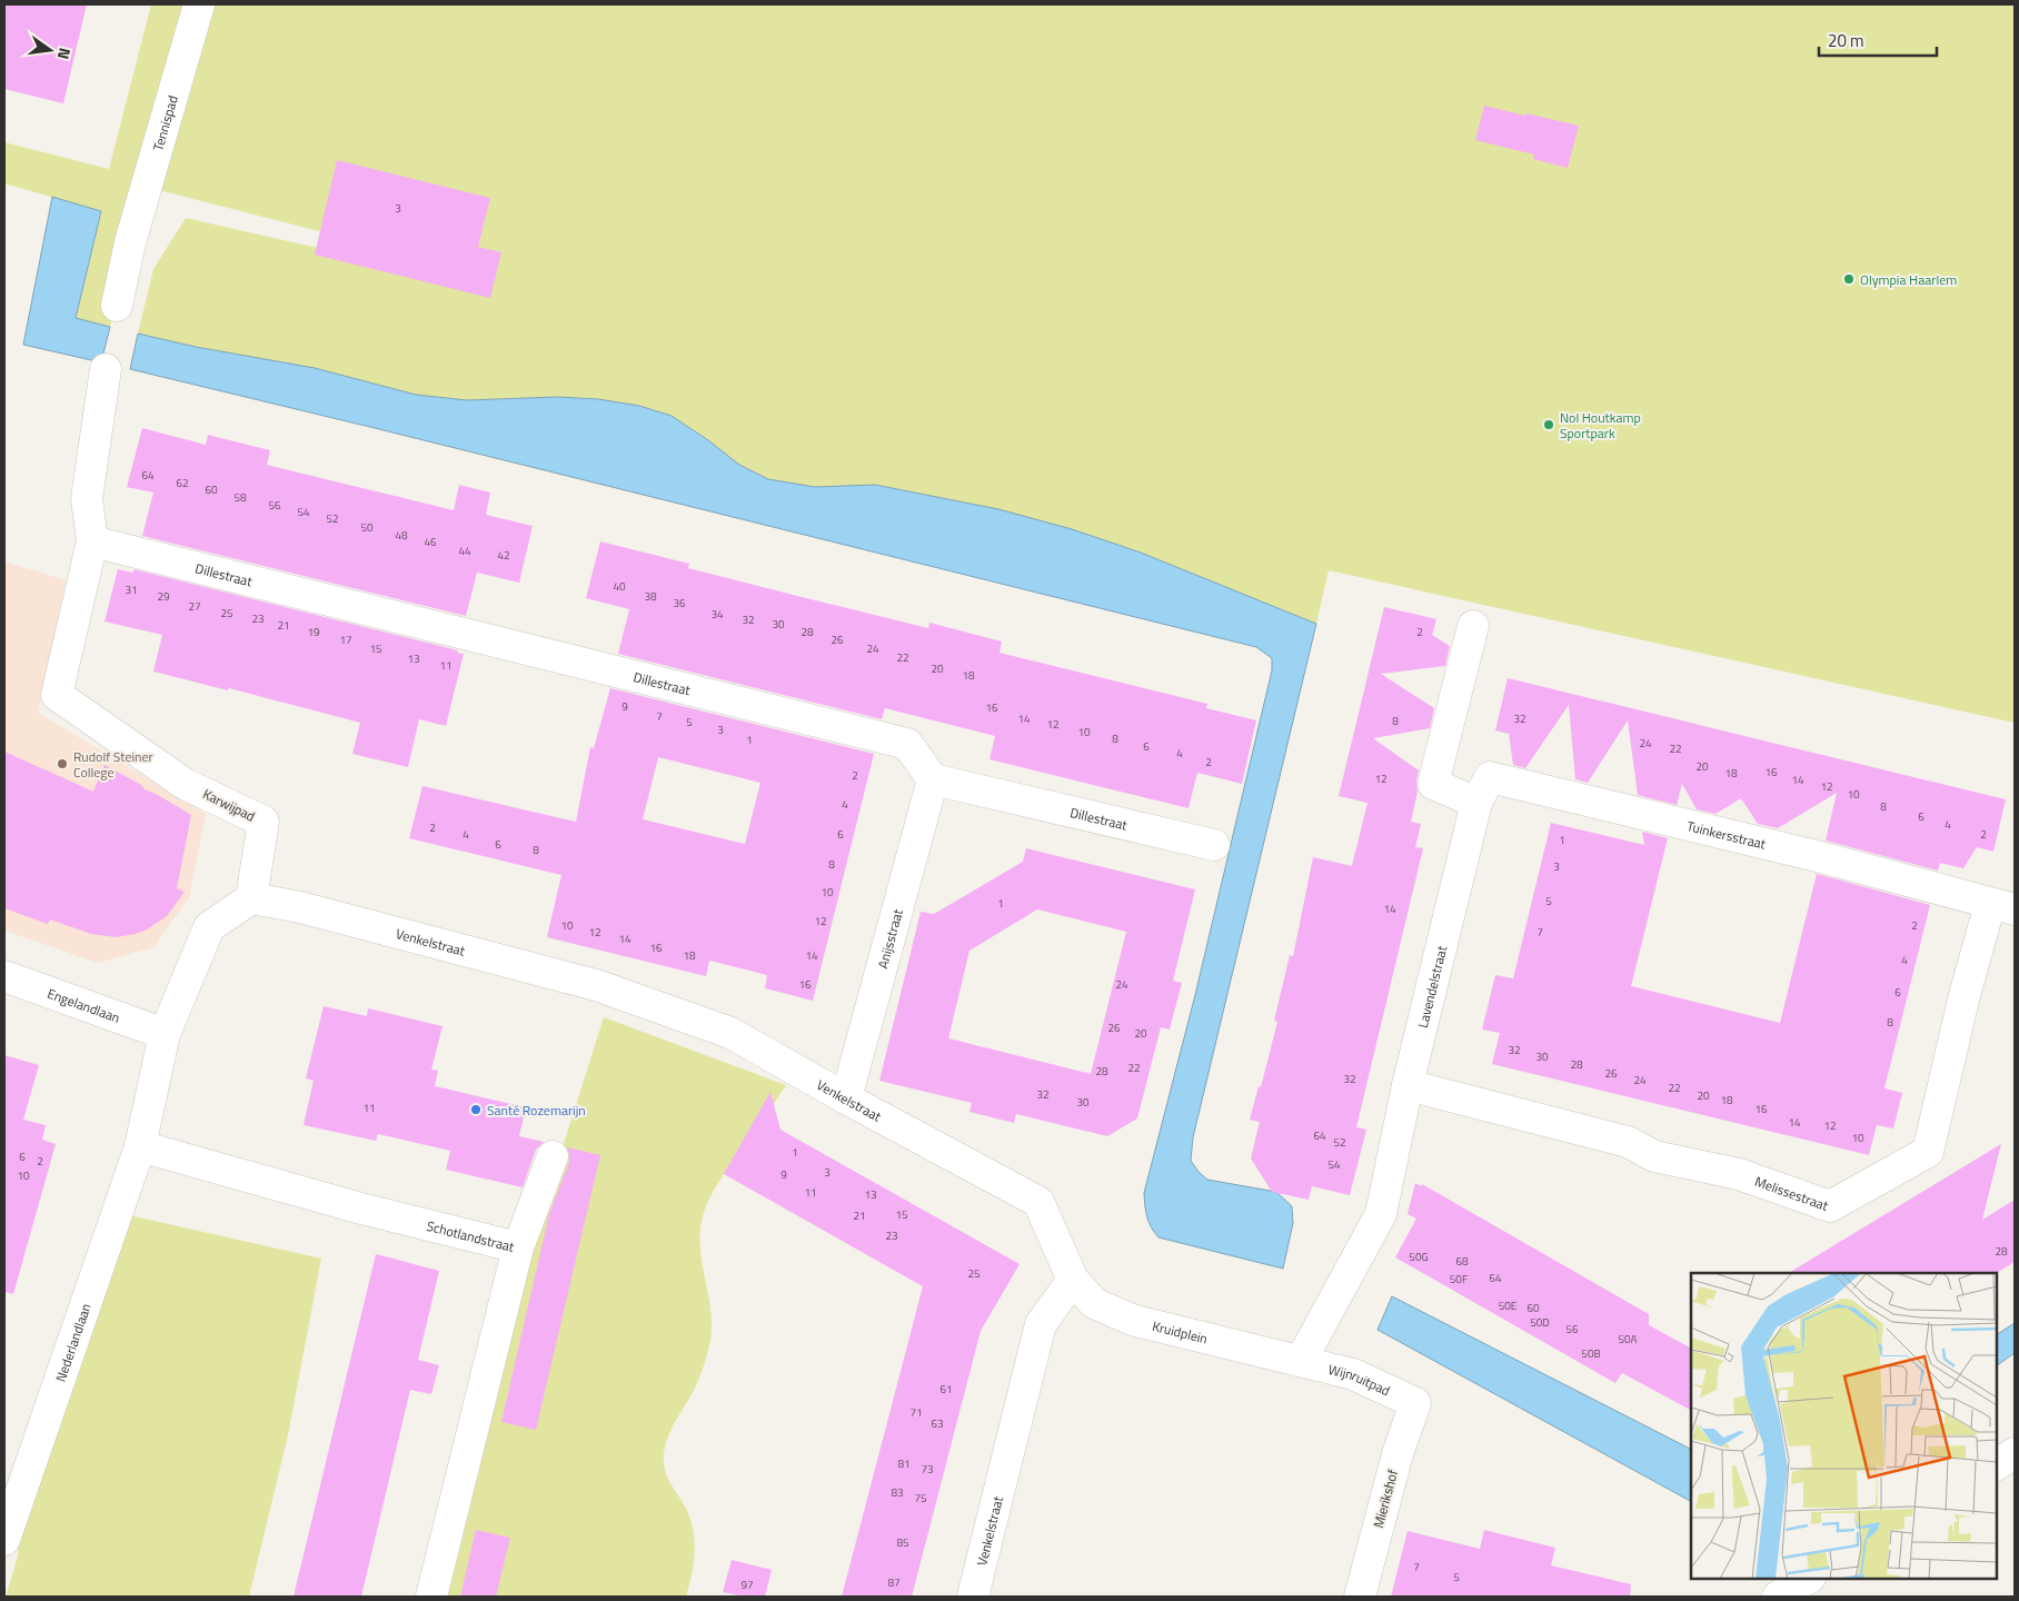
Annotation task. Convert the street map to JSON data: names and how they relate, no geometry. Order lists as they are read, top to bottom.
{
  "streets": {
    "street": [
      "Tennispad",
      "Dillestraat",
      "Karwijpad",
      "Tuinkersstraat",
      "Anijsstraat",
      "Venkelstraat",
      "Lavendelstraat",
      "Engelandlaan",
      "Melissestraat",
      "Schotlandstraat",
      "Kruidplein",
      "Nederlandlaan",
      "Wijnruitpad",
      "Mierikshof"
    ]
  },
  "crossings": [
    ["Dillestraat", "Karwijpad"],
    ["Dillestraat", "Anijsstraat"],
    ["Karwijpad", "Venkelstraat"],
    ["Tuinkersstraat", "Lavendelstraat"],
    ["Tuinkersstraat", "Melissestraat"],
    ["Anijsstraat", "Venkelstraat"],
    ["Venkelstraat", "Kruidplein"],
    ["Lavendelstraat", "Melissestraat"],
    ["Lavendelstraat", "Kruidplein"],
    ["Lavendelstraat", "Wijnruitpad"],
    ["Schotlandstraat", "Nederlandlaan"],
    ["Kruidplein", "Wijnruitpad"],
    ["Wijnruitpad", "Mierikshof"]
  ],
  "places": [
    "Olympia Haarlem",
    "Nol Houtkamp Sportpark",
    "Rudolf Steiner College",
    "Santé Rozemarijn"
  ],
  "house_numbers": [
    "3",
    "64",
    "62",
    "60",
    "58",
    "56",
    "54",
    "52",
    "50",
    "48",
    "46",
    "44",
    "42",
    "40",
    "31",
    "29",
    "38",
    "36",
    "27",
    "25",
    "34",
    "23",
    "32",
    "30",
    "21",
    "19",
    "28",
    "2",
    "17",
    "26",
    "15",
    "24",
    "22",
    "13",
    "11",
    "20",
    "18",
    "9",
    "16",
    "7",
    "14",
    "32",
    "8",
    "5",
    "12",
    "3",
    "10",
    "8",
    "1",
    "24",
    "6",
    "22",
    "4",
    "2",
    "20",
    "16",
    "18",
    "2",
    "12",
    "14",
    "12",
    "10",
    "4",
    "8",
    "6",
    "4",
    "2",
    "4",
    "6",
    "2",
    "1",
    "6",
    "8",
    "8",
    "3",
    "10",
    "5",
    "1",
    "14",
    "12",
    "10",
    "2",
    "12",
    "7",
    "14",
    "16",
    "18",
    "14",
    "4",
    "16",
    "24",
    "6",
    "8",
    "26",
    "20",
    "32",
    "30",
    "28",
    "22",
    "28",
    "26",
    "32",
    "24",
    "22",
    "32",
    "20",
    "18",
    "30",
    "11",
    "16",
    "14",
    "12",
    "64",
    "10",
    "52",
    "1",
    "6",
    "2",
    "54",
    "3",
    "9",
    "10",
    "11",
    "13",
    "15",
    "21",
    "23",
    "28",
    "50G",
    "68",
    "25",
    "64",
    "50F",
    "50E",
    "60",
    "50D",
    "56",
    "50A",
    "50B",
    "61",
    "71",
    "63",
    "81",
    "73",
    "83",
    "75",
    "85",
    "7",
    "5",
    "87",
    "97"
  ],
  "scale_bar": "20 m",
  "north": "right"
}
